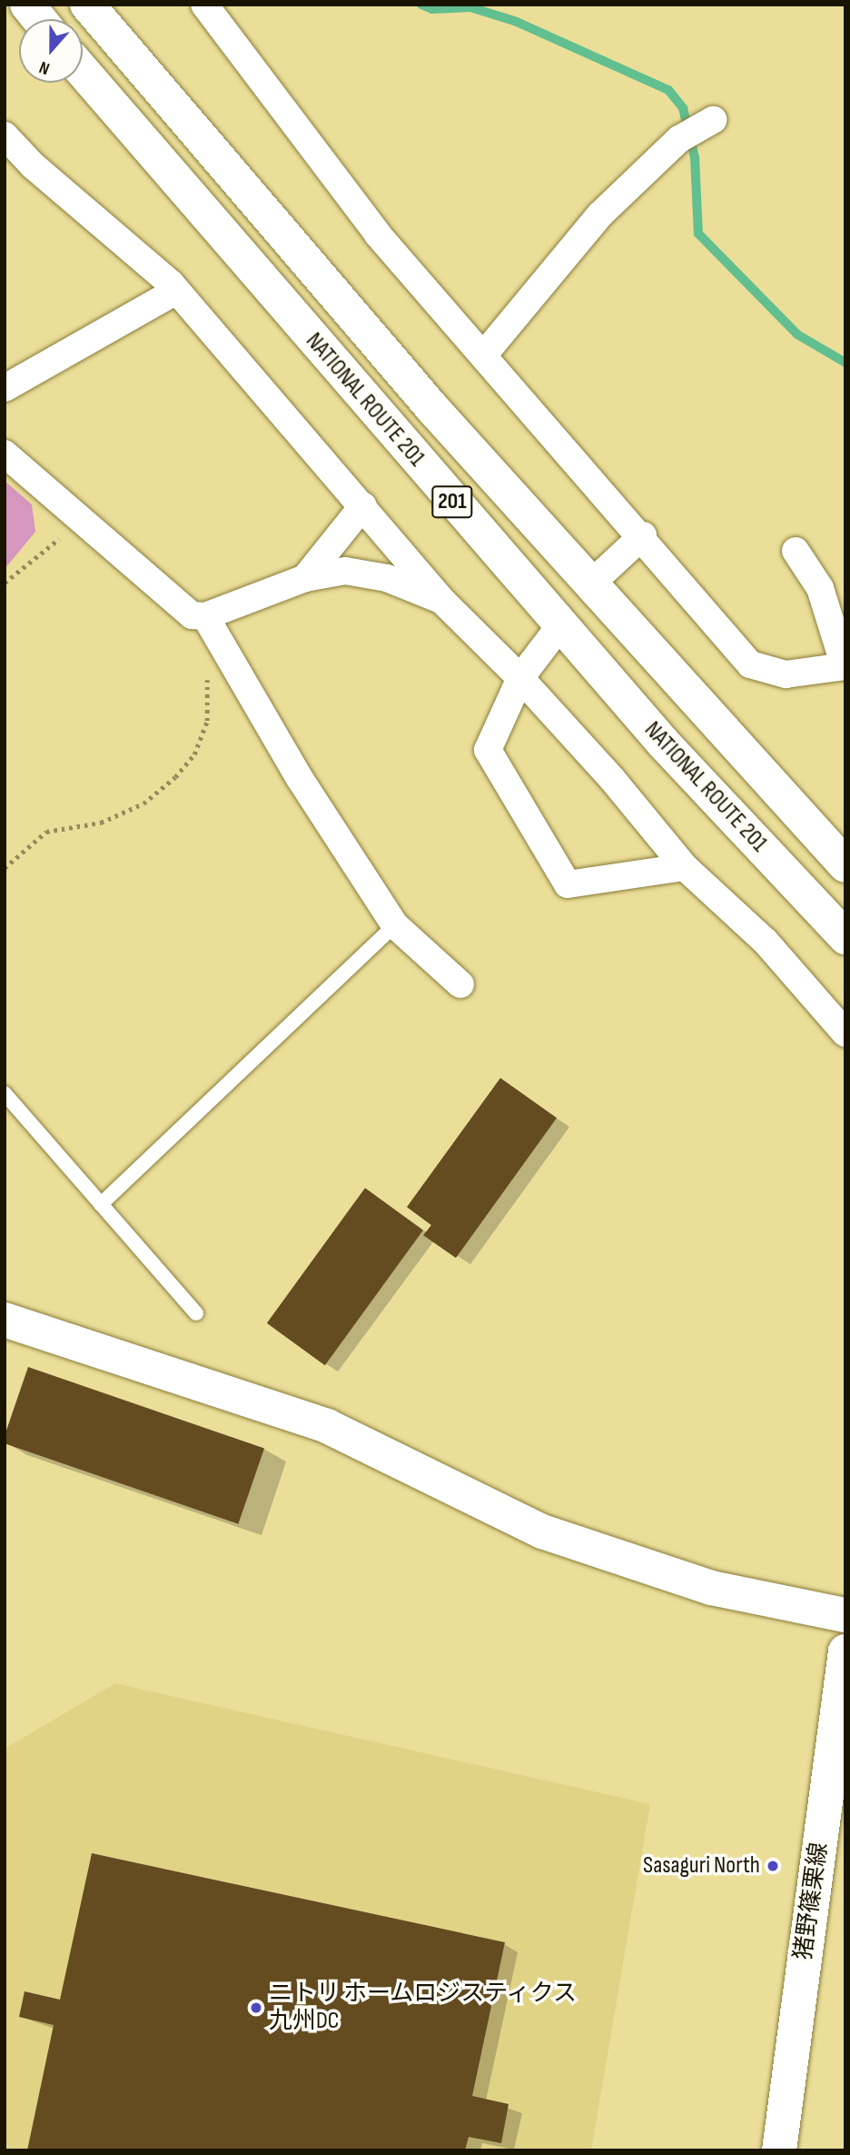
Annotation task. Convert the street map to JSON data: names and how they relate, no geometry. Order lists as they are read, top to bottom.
{
  "streets": {
    "main road": ["NATIONAL ROUTE 201", "201", "猪野篠栗線"]
  },
  "places": ["Sasaguri North", "ニトリ ホームロジスティクス 九州DC"],
  "north": "bottom"
}
